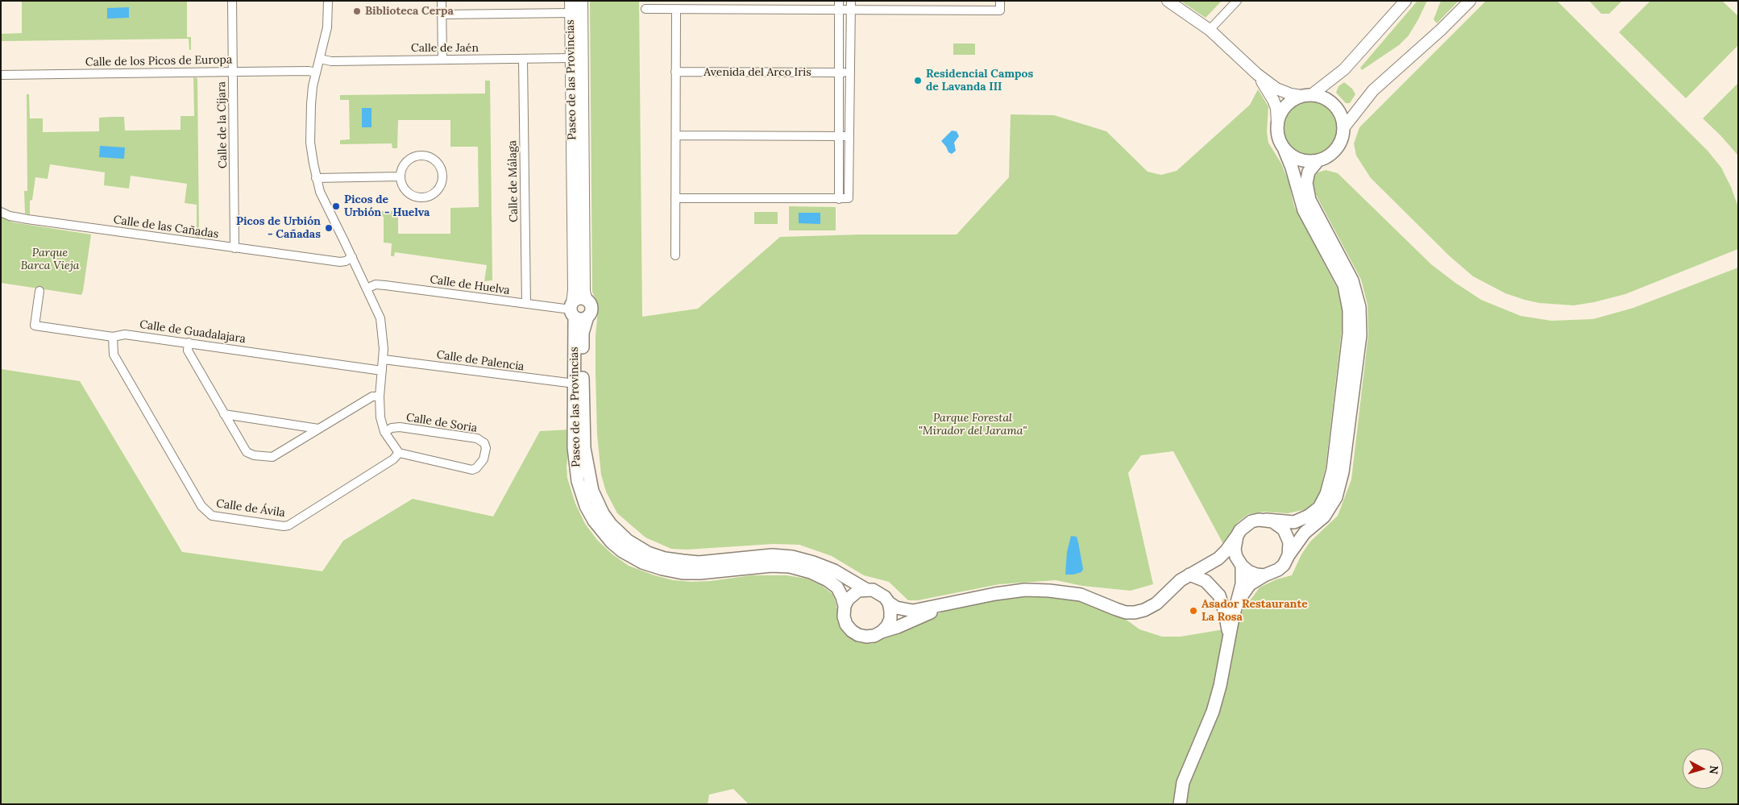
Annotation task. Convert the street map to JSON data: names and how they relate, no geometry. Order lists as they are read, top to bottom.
{
  "streets": {
    "main road": ["Paseo de las Provincias"],
    "street": [
      "Calle de Jaén",
      "Calle de los Picos de Europa",
      "Avenida del Arco Iris",
      "Calle de la Cíjara",
      "Calle de Málaga",
      "Calle de las Cañadas",
      "Calle de Huelva",
      "Calle de Guadalajara",
      "Calle de Palencia",
      "Calle de Soria",
      "Calle de Ávila"
    ]
  },
  "crossings": [
    ["Calle de Jaén", "Paseo de las Provincias"],
    ["Calle de Jaén", "Calle de Málaga"],
    ["Calle de los Picos de Europa", "Calle de la Cíjara"],
    ["Paseo de las Provincias", "Calle de Huelva"],
    ["Paseo de las Provincias", "Calle de Palencia"],
    ["Calle de la Cíjara", "Calle de las Cañadas"],
    ["Calle de Málaga", "Calle de Huelva"],
    ["Calle de Guadalajara", "Calle de Ávila"],
    ["Calle de Soria", "Calle de Ávila"]
  ],
  "parks": ["Parque Barca Vieja", "Parque Forestal \"Mirador del Jarama\""],
  "places": [
    "Biblioteca Cerpa",
    "Residencial Campos de Lavanda III",
    "Picos de Urbión - Huelva",
    "Picos de Urbión - Cañadas",
    "Asador Restaurante La Rosa"
  ],
  "north": "right"
}
